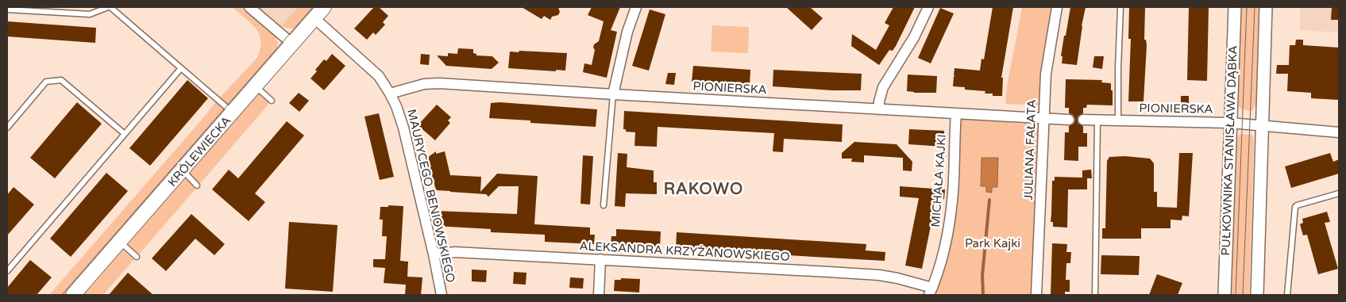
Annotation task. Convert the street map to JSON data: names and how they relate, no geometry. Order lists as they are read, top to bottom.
{
  "streets": {
    "main road": ["KRÓLEWIECKA"],
    "street": [
      "PIONIERSKA",
      "JULIANA FAŁATA",
      "PUŁKOWNIKA STANISŁAWA DĄBKA",
      "MICHAŁA KAJKI",
      "MAURYCEGO BENIOWSKIEGO",
      "ALEKSANDRA KRZYŻANOWSKIEGO"
    ]
  },
  "crossings": [
    ["PIONIERSKA", "JULIANA FAŁATA"],
    ["PIONIERSKA", "PUŁKOWNIKA STANISŁAWA DĄBKA"],
    ["PIONIERSKA", "MICHAŁA KAJKI"],
    ["PIONIERSKA", "MAURYCEGO BENIOWSKIEGO"],
    ["KRÓLEWIECKA", "MAURYCEGO BENIOWSKIEGO"],
    ["MICHAŁA KAJKI", "ALEKSANDRA KRZYŻANOWSKIEGO"],
    ["MAURYCEGO BENIOWSKIEGO", "ALEKSANDRA KRZYŻANOWSKIEGO"]
  ],
  "districts": ["RAKOWO"],
  "parks": ["Park Kajki"]
}
